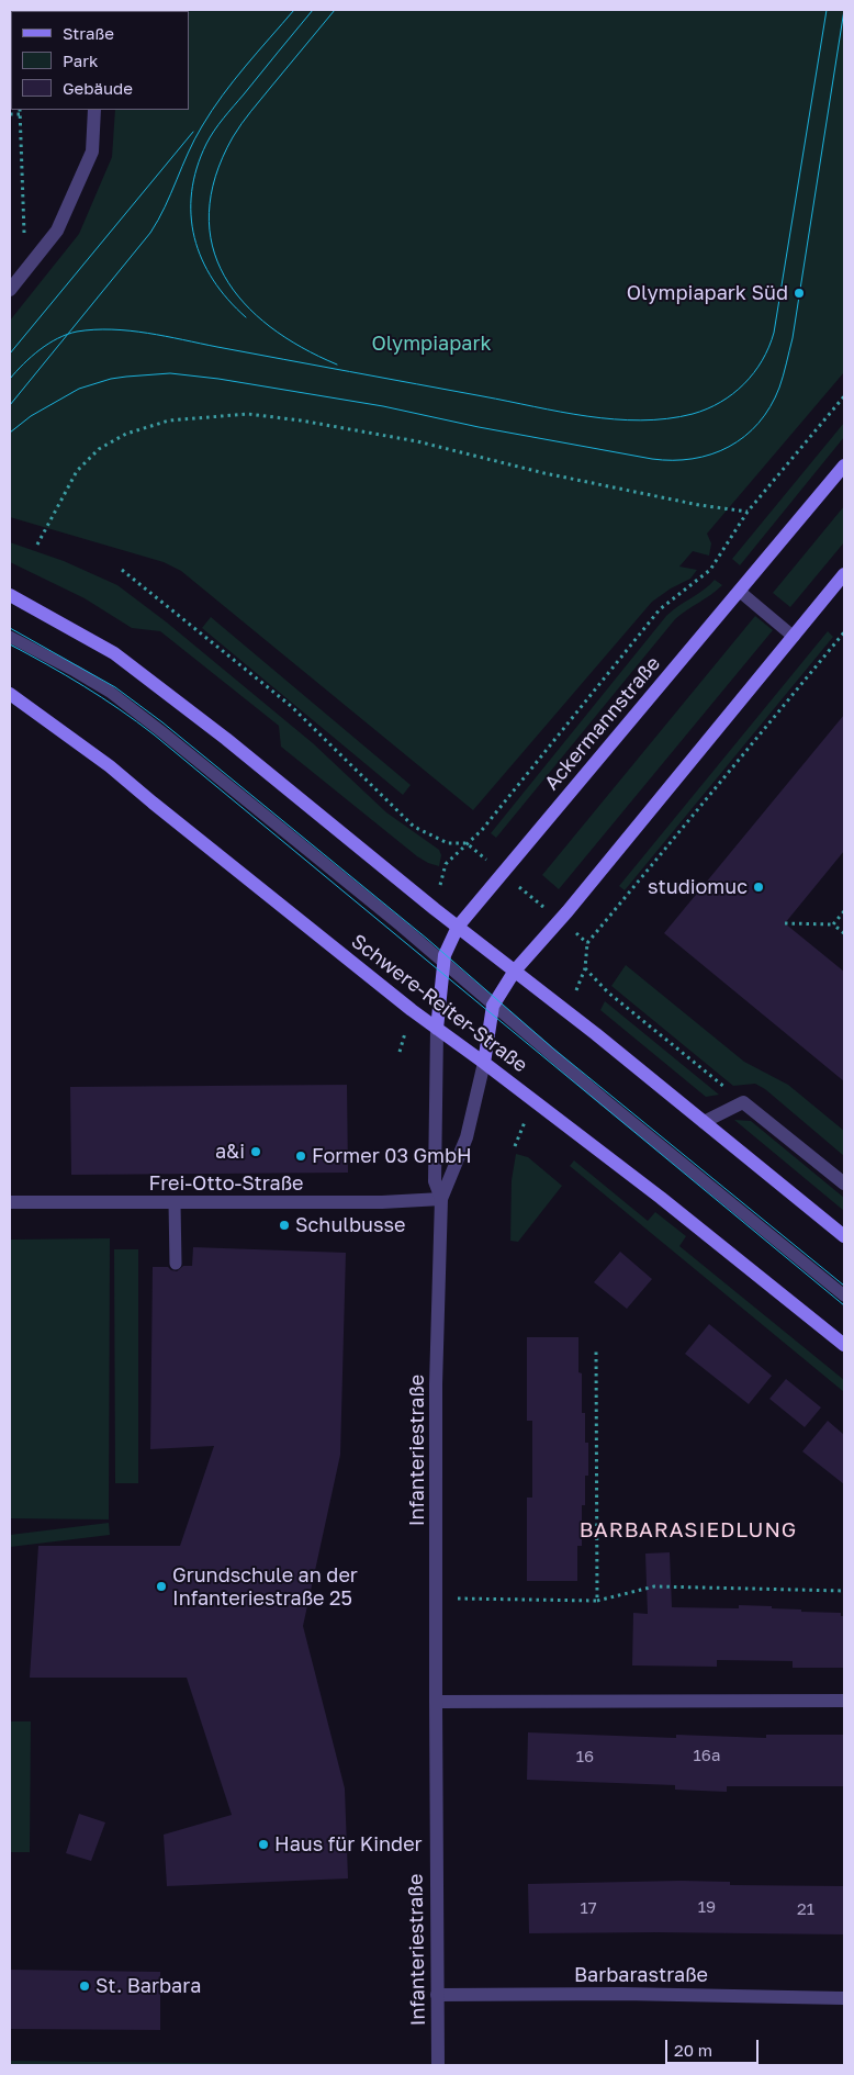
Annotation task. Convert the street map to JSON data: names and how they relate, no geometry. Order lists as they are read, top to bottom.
{
  "streets": {
    "main road": ["Ackermannstraße", "Schwere-Reiter-Straße"],
    "street": ["Frei-Otto-Straße", "Infanteriestraße", "Barbarastraße"]
  },
  "crossings": [
    ["Ackermannstraße", "Schwere-Reiter-Straße"],
    ["Ackermannstraße", "Infanteriestraße"],
    ["Schwere-Reiter-Straße", "Infanteriestraße"],
    ["Frei-Otto-Straße", "Infanteriestraße"],
    ["Infanteriestraße", "Barbarastraße"]
  ],
  "districts": ["BARBARASIEDLUNG"],
  "parks": ["Olympiapark"],
  "places": [
    "Olympiapark Süd",
    "studiomuc",
    "a&i",
    "Former 03 GmbH",
    "Schulbusse",
    "Grundschule an der Infanteriestraße 25",
    "Haus für Kinder",
    "St. Barbara"
  ],
  "house_numbers": [
    "16a",
    "16",
    "19",
    "17",
    "21"
  ],
  "legend": ["Straße", "Park", "Gebäude"],
  "scale_bar": "20 m"
}
